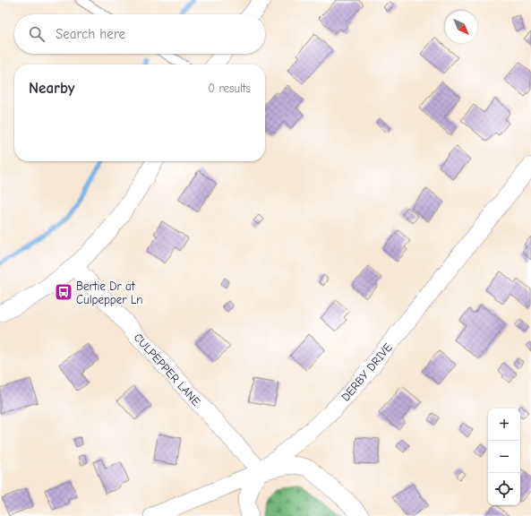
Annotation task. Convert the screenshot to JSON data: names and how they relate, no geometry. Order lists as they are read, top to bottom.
{
  "streets": {
    "street": ["CULPEPPER LANE", "DERBY DRIVE"]
  },
  "crossings": [
    ["CULPEPPER LANE", "DERBY DRIVE"]
  ],
  "places": {
    "bus stop": ["Bertie Dr at Culpepper Ln"]
  },
  "north": "bottom right",
  "page": {
    "search": "Search here",
    "heading": ["Nearby", "0 results"],
    "map_buttons": ["+", "−"]
  }
}
